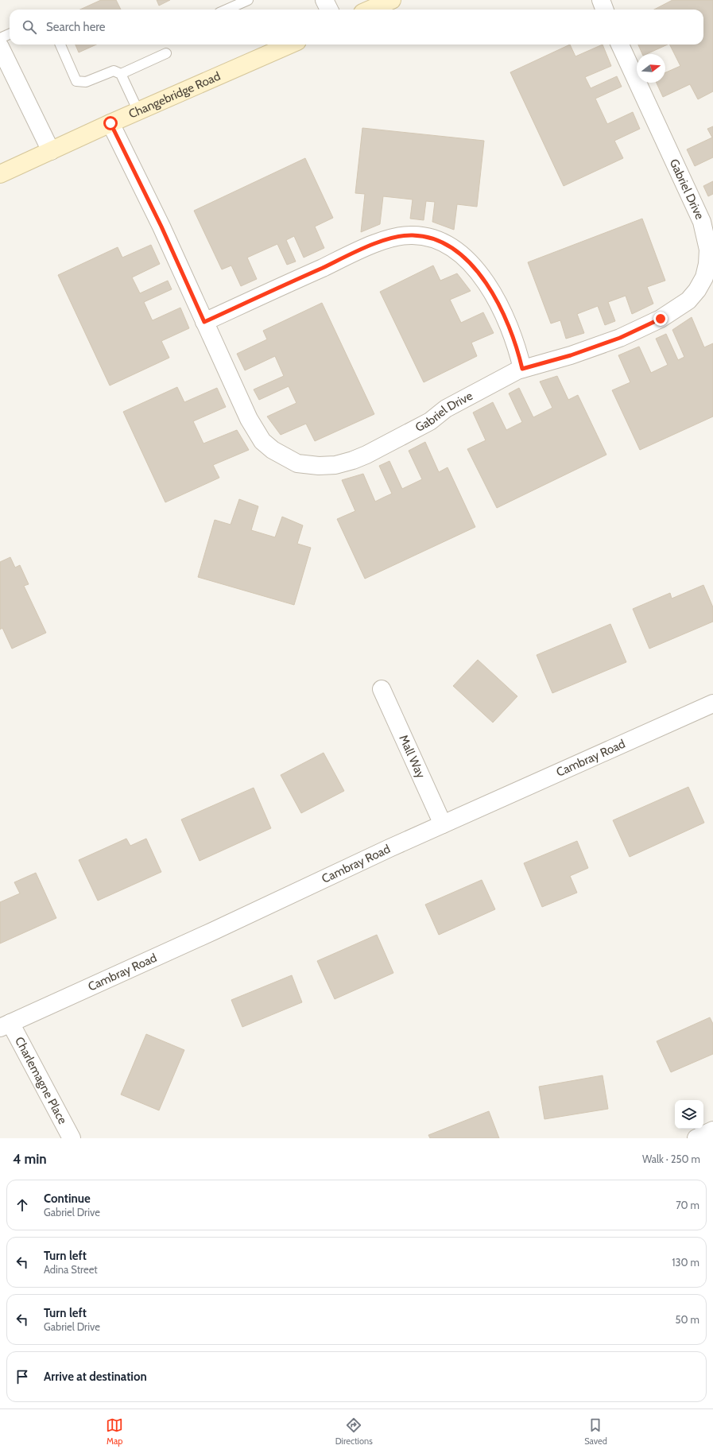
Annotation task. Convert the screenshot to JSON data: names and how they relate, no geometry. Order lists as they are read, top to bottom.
{
  "streets": {
    "main road": ["Changebridge Road"],
    "street": [
      "Gabriel Drive",
      "Mall Way",
      "Cambray Road",
      "Charlemagne Place"
    ]
  },
  "crossings": [
    ["Changebridge Road", "Gabriel Drive"],
    ["Mall Way", "Cambray Road"],
    ["Cambray Road", "Charlemagne Place"]
  ],
  "north": "right",
  "page": {
    "search": "Search here",
    "heading": ["4 min", "Walk · 250 m"],
    "list": [
      ["Continue", "Gabriel Drive", "70 m"],
      ["Turn left", "Adina Street", "130 m"],
      ["Turn left", "Gabriel Drive", "50 m"],
      "Arrive at destination"
    ],
    "nav": ["Map", "Directions", "Saved"]
  }
}
